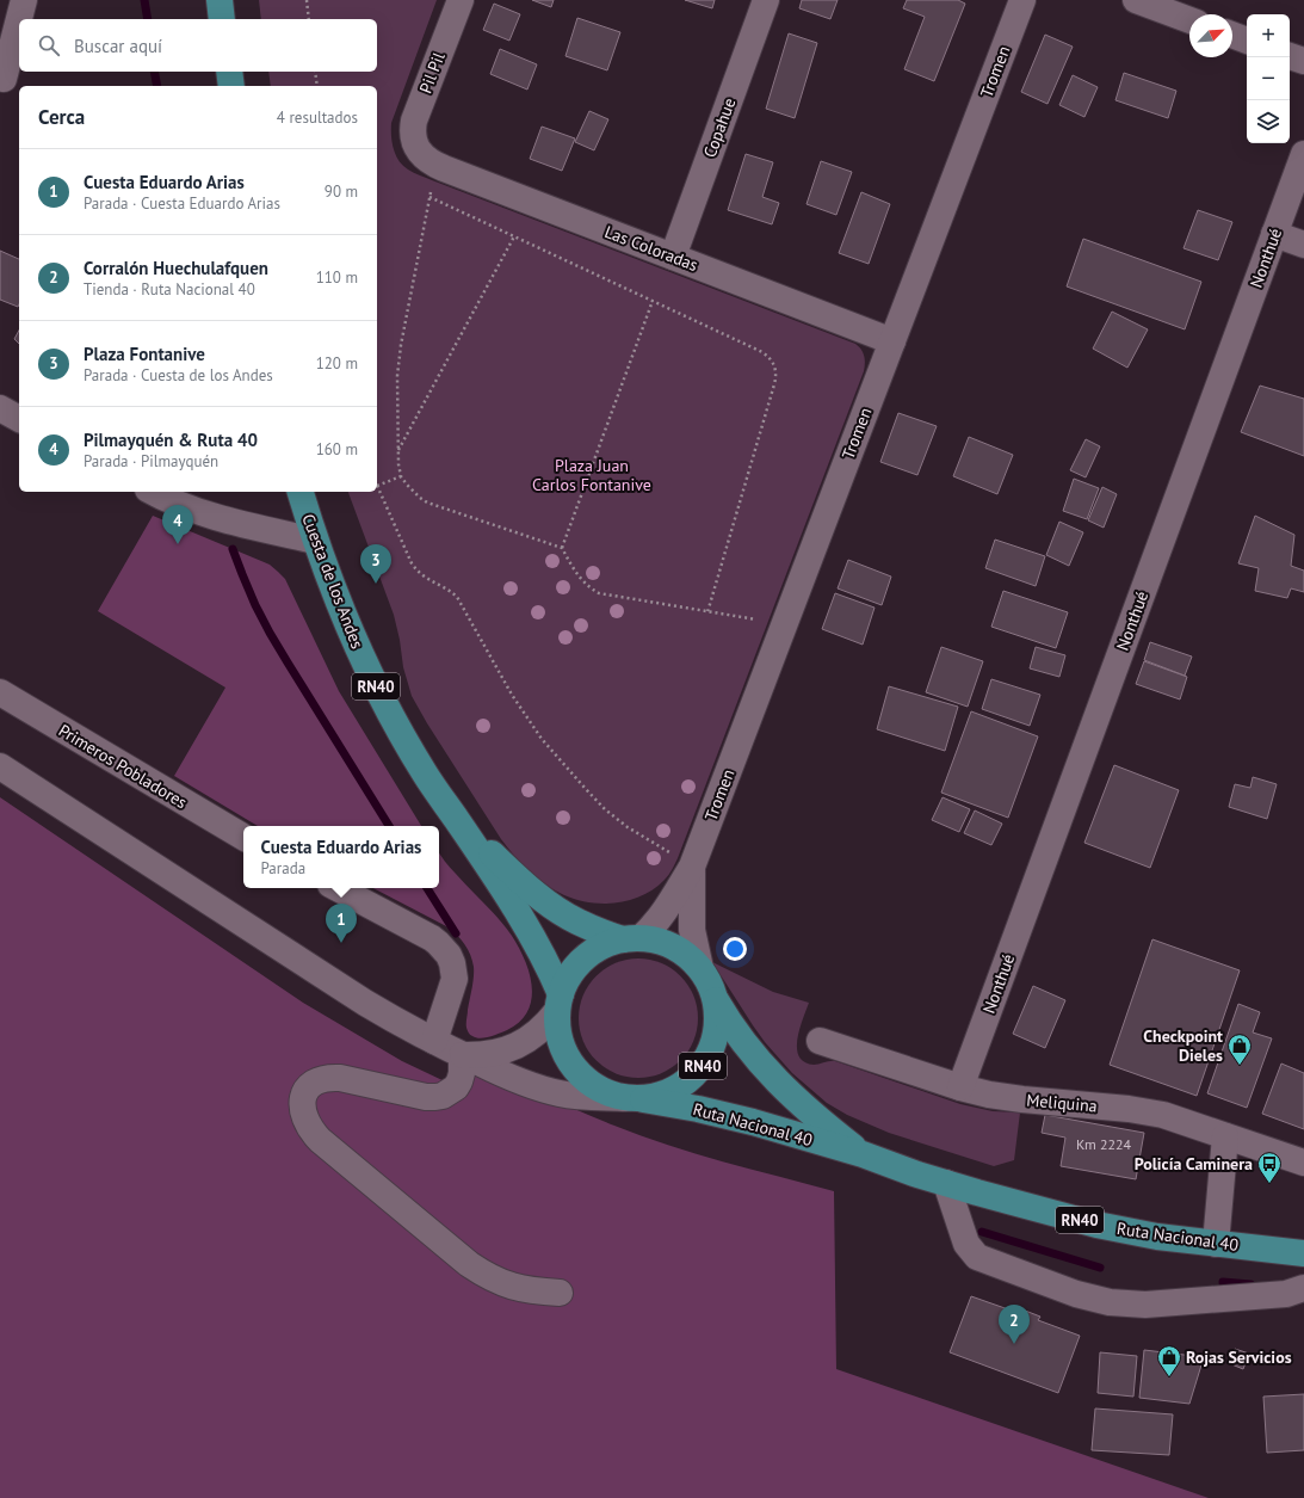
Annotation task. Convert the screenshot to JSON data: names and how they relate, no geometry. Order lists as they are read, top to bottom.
{
  "streets": {
    "main road": ["Cuesta de los Andes", "RN40", "Ruta Nacional 40"],
    "street": [
      "Tromen",
      "Pil Pil",
      "Copahue",
      "Las Coloradas",
      "Nonthué",
      "Primeros Pobladores",
      "Meliquina"
    ]
  },
  "crossings": [
    ["Tromen", "Las Coloradas"],
    ["Tromen", "Cuesta de los Andes"],
    ["Tromen", "RN40"],
    ["Tromen", "Ruta Nacional 40"],
    ["Pil Pil", "Las Coloradas"],
    ["Copahue", "Las Coloradas"],
    ["Nonthué", "Meliquina"],
    ["Cuesta de los Andes", "RN40"],
    ["Cuesta de los Andes", "Ruta Nacional 40"],
    ["RN40", "Ruta Nacional 40"]
  ],
  "parks": ["Plaza Juan Carlos Fontanive"],
  "places": {
    "shop": ["Checkpoint Dieles", "Rojas Servicios"],
    "bus stop": ["Policía Caminera"]
  },
  "house_numbers": ["Km 2224"],
  "north": "top right",
  "page": {
    "map_buttons": ["+", "−"],
    "search": "Buscar aquí",
    "heading": ["Cerca", "4 resultados"],
    "list": [
      {
        "mark": "1",
        "name": "Cuesta Eduardo Arias",
        "note": "Parada · Cuesta Eduardo Arias",
        "value": "90 m"
      },
      {
        "mark": "2",
        "name": "Corralón Huechulafquen",
        "note": "Tienda · Ruta Nacional 40",
        "value": "110 m"
      },
      {
        "mark": "3",
        "name": "Plaza Fontanive",
        "note": "Parada · Cuesta de los Andes",
        "value": "120 m"
      },
      {
        "mark": "4",
        "name": "Pilmayquén & Ruta 40",
        "note": "Parada · Pilmayquén",
        "value": "160 m"
      }
    ],
    "pins": [
      "4",
      "3",
      "1",
      "2"
    ],
    "popup": ["Cuesta Eduardo Arias", "Parada"]
  }
}
